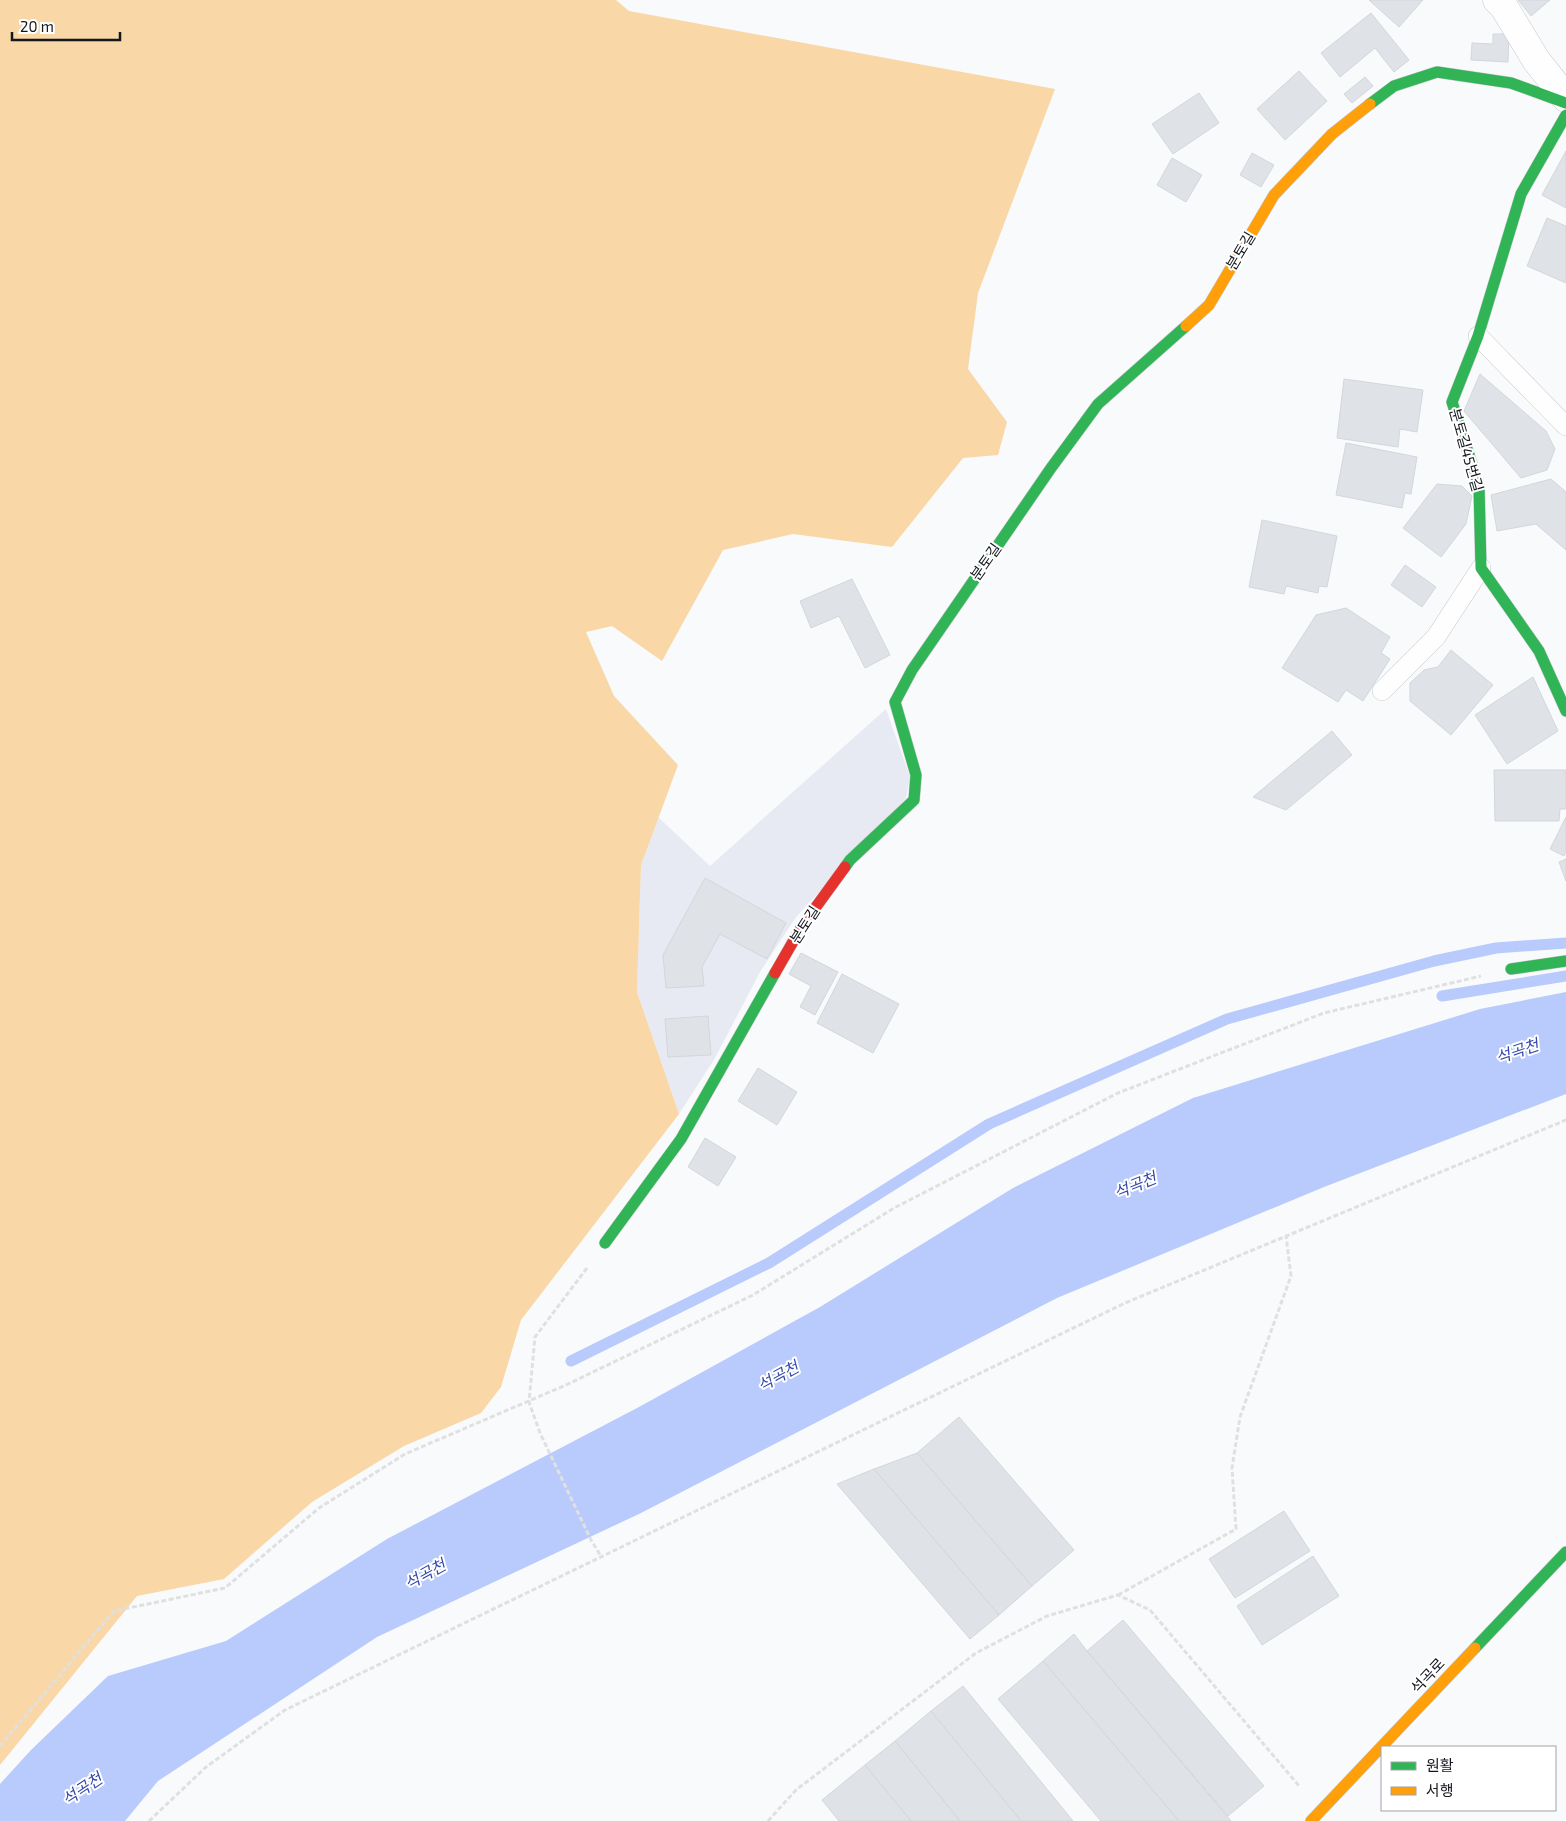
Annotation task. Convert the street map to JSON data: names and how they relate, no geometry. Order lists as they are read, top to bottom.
{
  "streets": {
    "street": ["분토길", "분토길45번길", "석곡로"]
  },
  "water": ["석곡천"],
  "legend": ["원활", "서행"],
  "scale_bar": "20 m"
}
